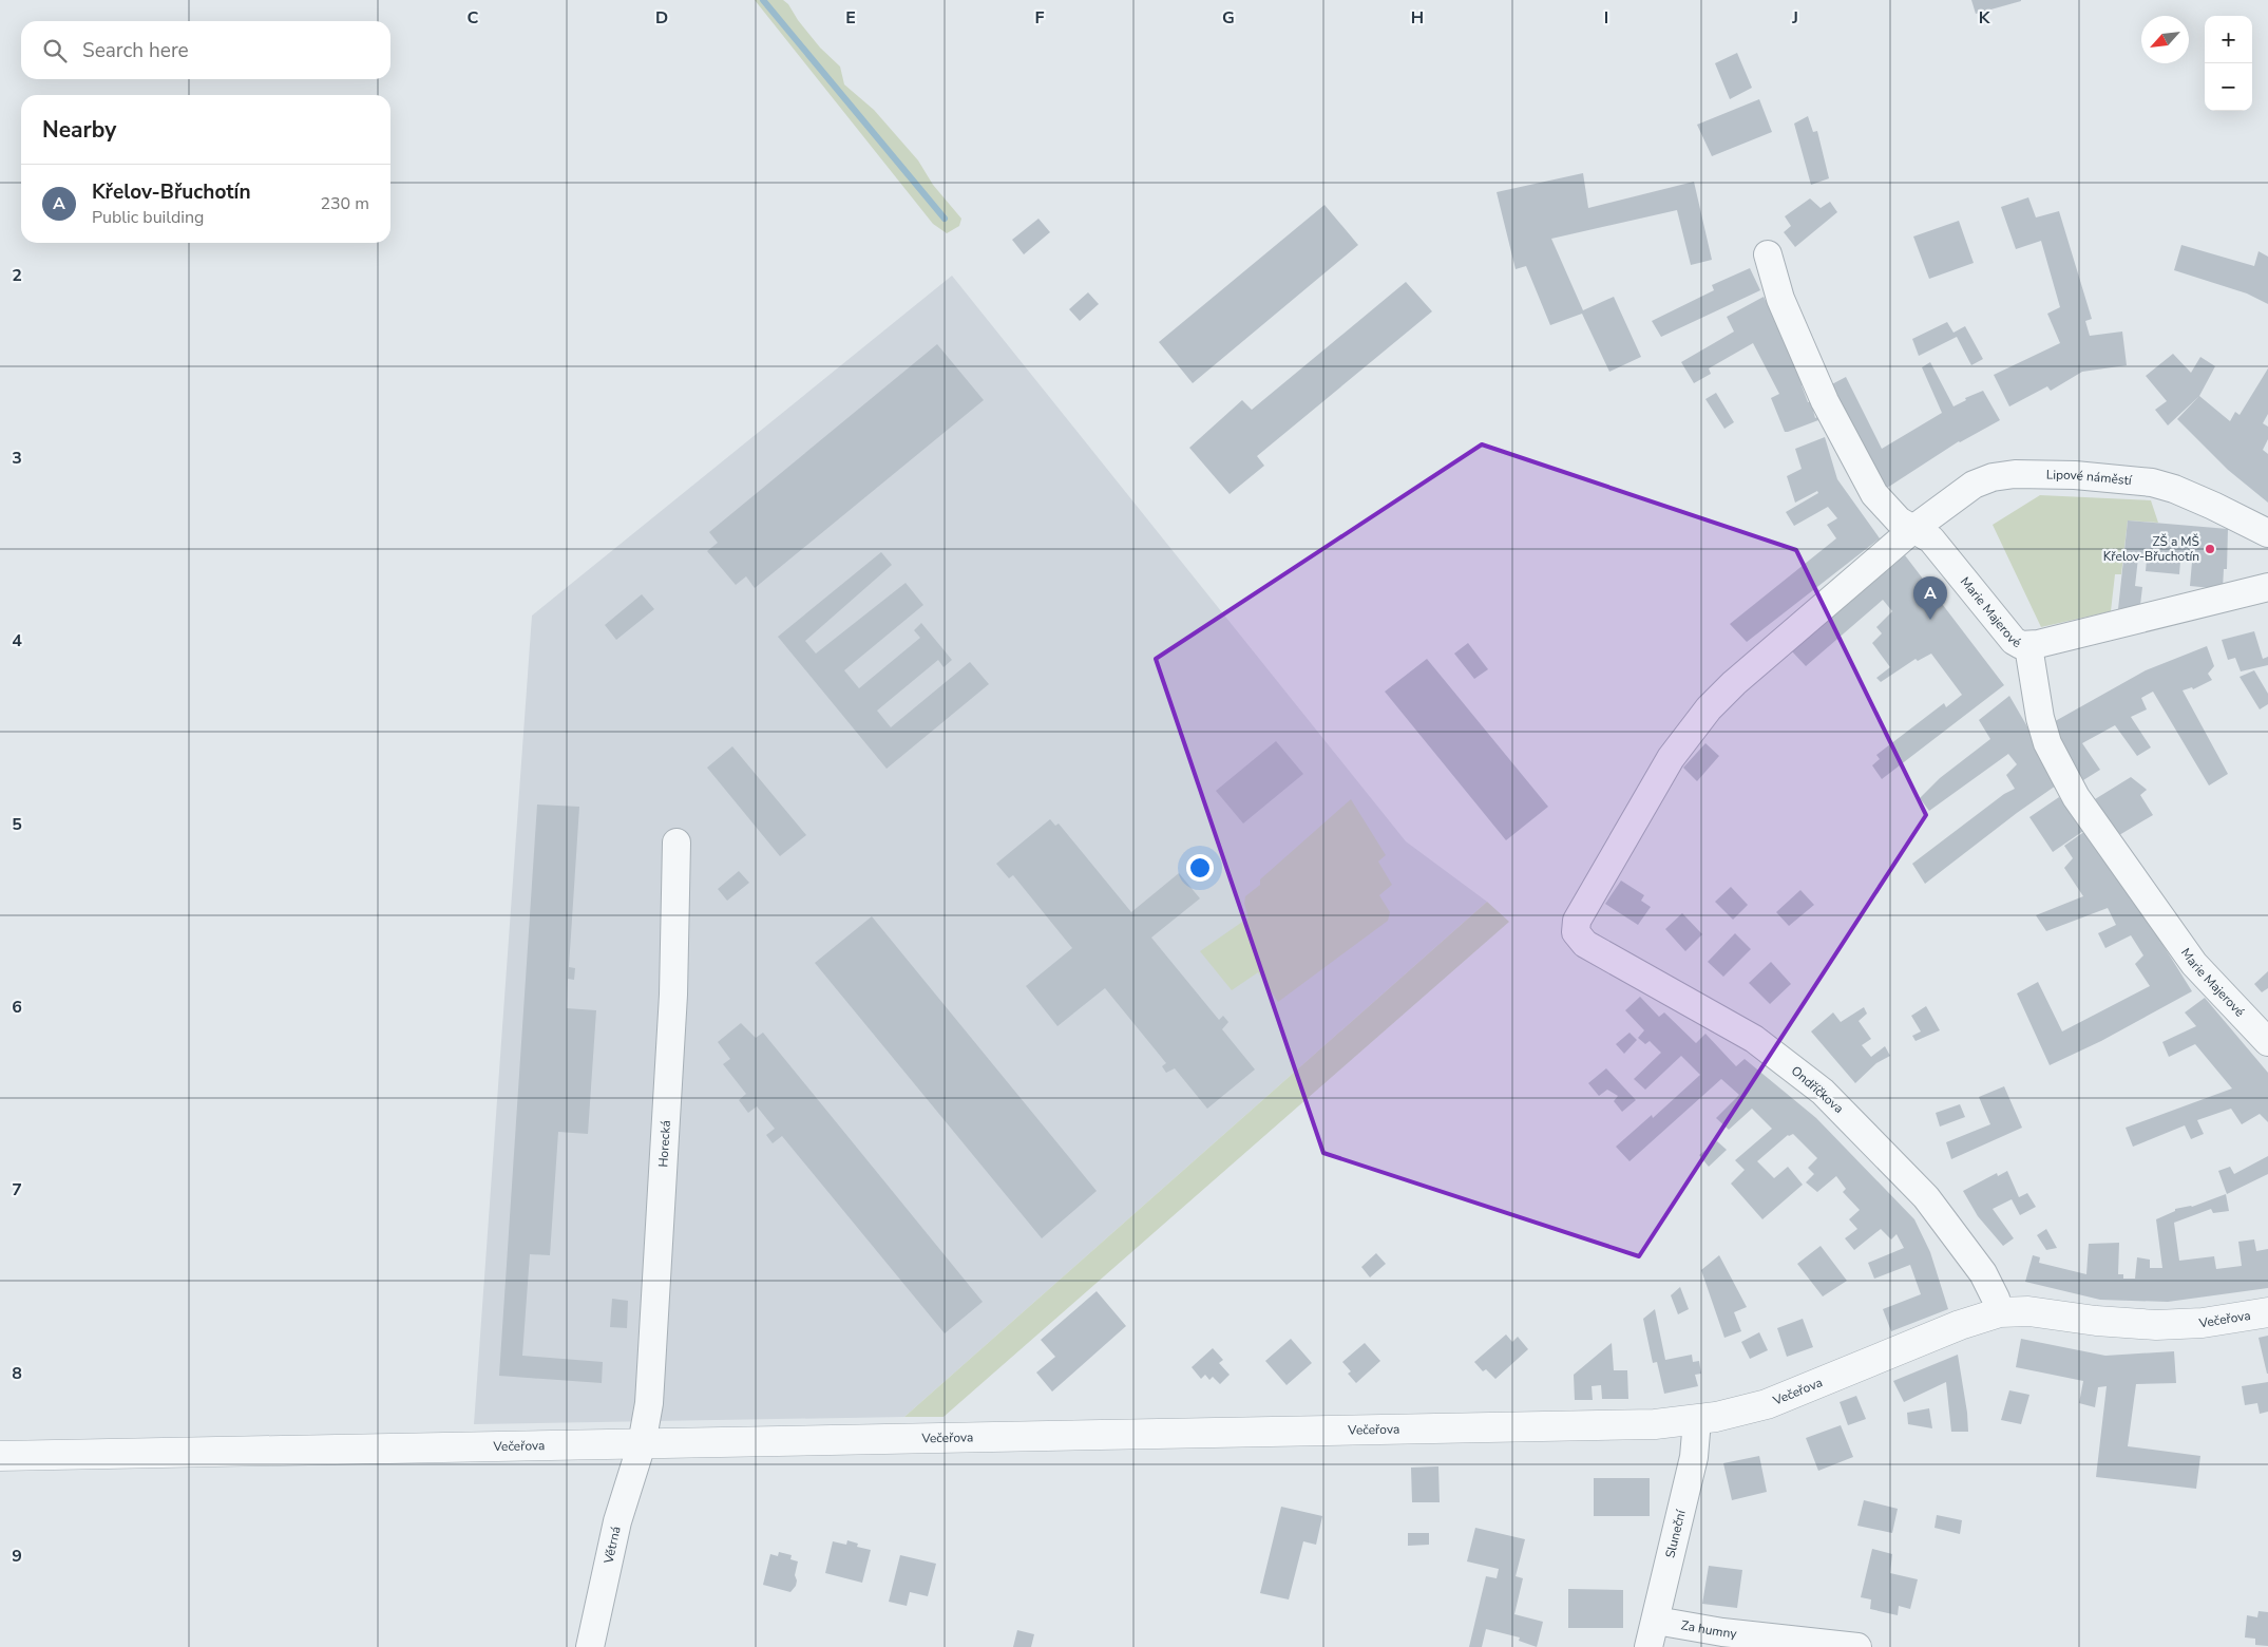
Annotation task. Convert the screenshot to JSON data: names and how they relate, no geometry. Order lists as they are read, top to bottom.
{
  "streets": {
    "street": [
      "Lipové náměstí",
      "Marie Majerové",
      "Ondříčkova",
      "Horecká",
      "Večeřova",
      "Sluneční",
      "Větrná",
      "Za humny"
    ]
  },
  "crossings": [
    ["Lipové náměstí", "Marie Majerové"],
    ["Lipové náměstí", "Ondříčkova"],
    ["Ondříčkova", "Večeřova"],
    ["Horecká", "Večeřova"],
    ["Horecká", "Větrná"],
    ["Večeřova", "Sluneční"],
    ["Večeřova", "Větrná"],
    ["Sluneční", "Za humny"]
  ],
  "places": ["ZŠ a MŠ Křelov-Břuchotín"],
  "north": "bottom left",
  "page": {
    "map_buttons": ["+", "−"],
    "search": "Search here",
    "heading": "Nearby",
    "list": [
      {
        "mark": "A",
        "name": "Křelov-Břuchotín",
        "note": "Public building",
        "value": "230 m"
      }
    ],
    "pins": "A"
  },
  "grid": {
    "columns": [
      "C",
      "D",
      "E",
      "F",
      "G",
      "H",
      "I",
      "J",
      "K"
    ],
    "rows": [
      "2",
      "3",
      "4",
      "5",
      "6",
      "7",
      "8",
      "9"
    ]
  }
}
